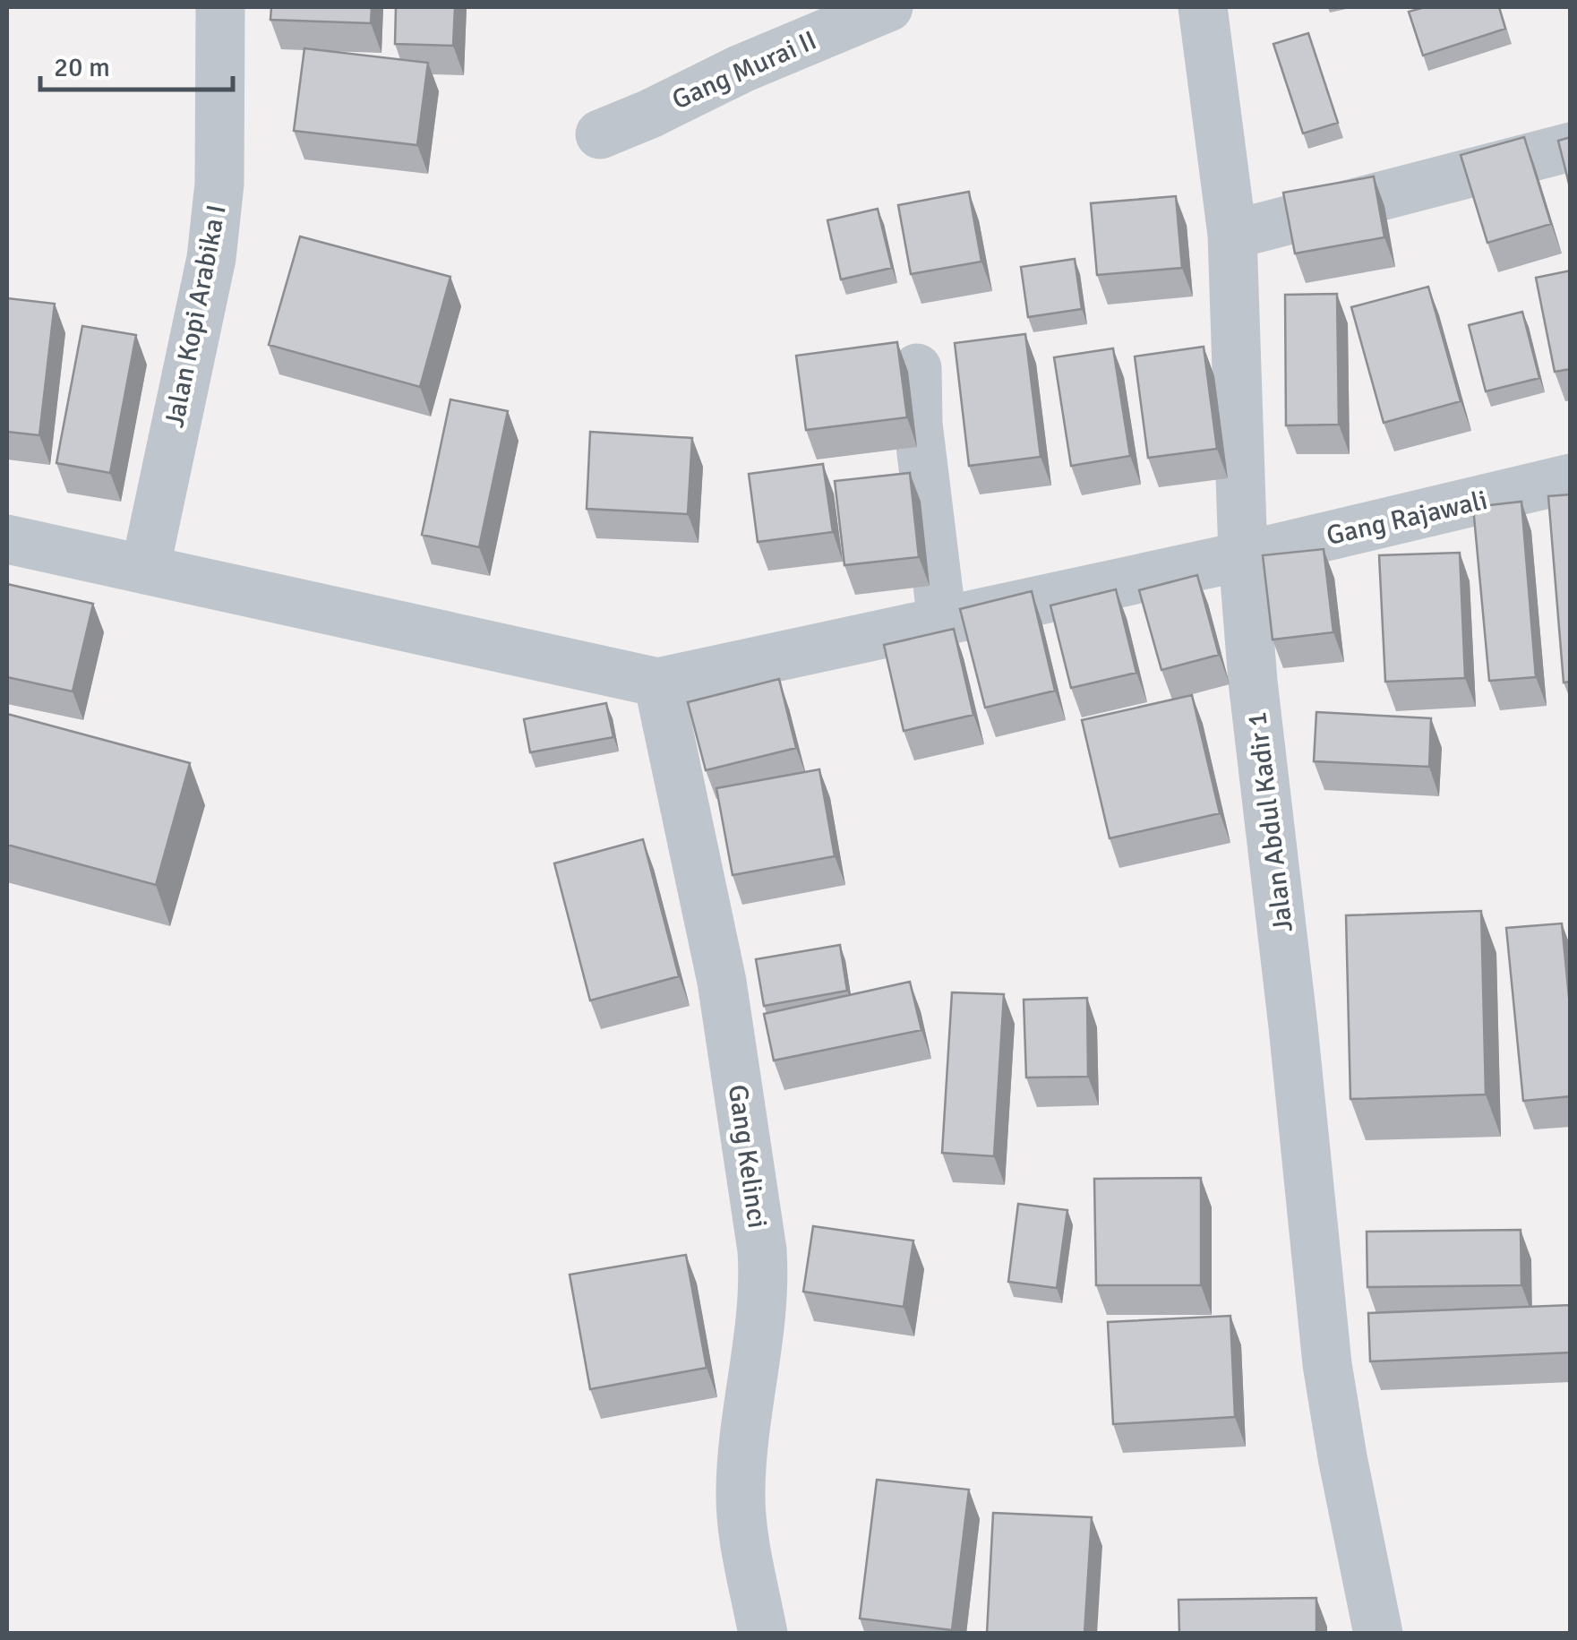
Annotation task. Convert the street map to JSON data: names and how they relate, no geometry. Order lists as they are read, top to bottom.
{
  "streets": {
    "street": [
      "Gang Murai II",
      "Jalan Kopi Arabika I",
      "Gang Rajawali",
      "Jalan Abdul Kadir 1",
      "Gang Kelinci"
    ]
  },
  "crossings": [
    ["Gang Rajawali", "Jalan Abdul Kadir 1"],
    ["Gang Rajawali", "Gang Kelinci"]
  ],
  "scale_bar": "20 m"
}
